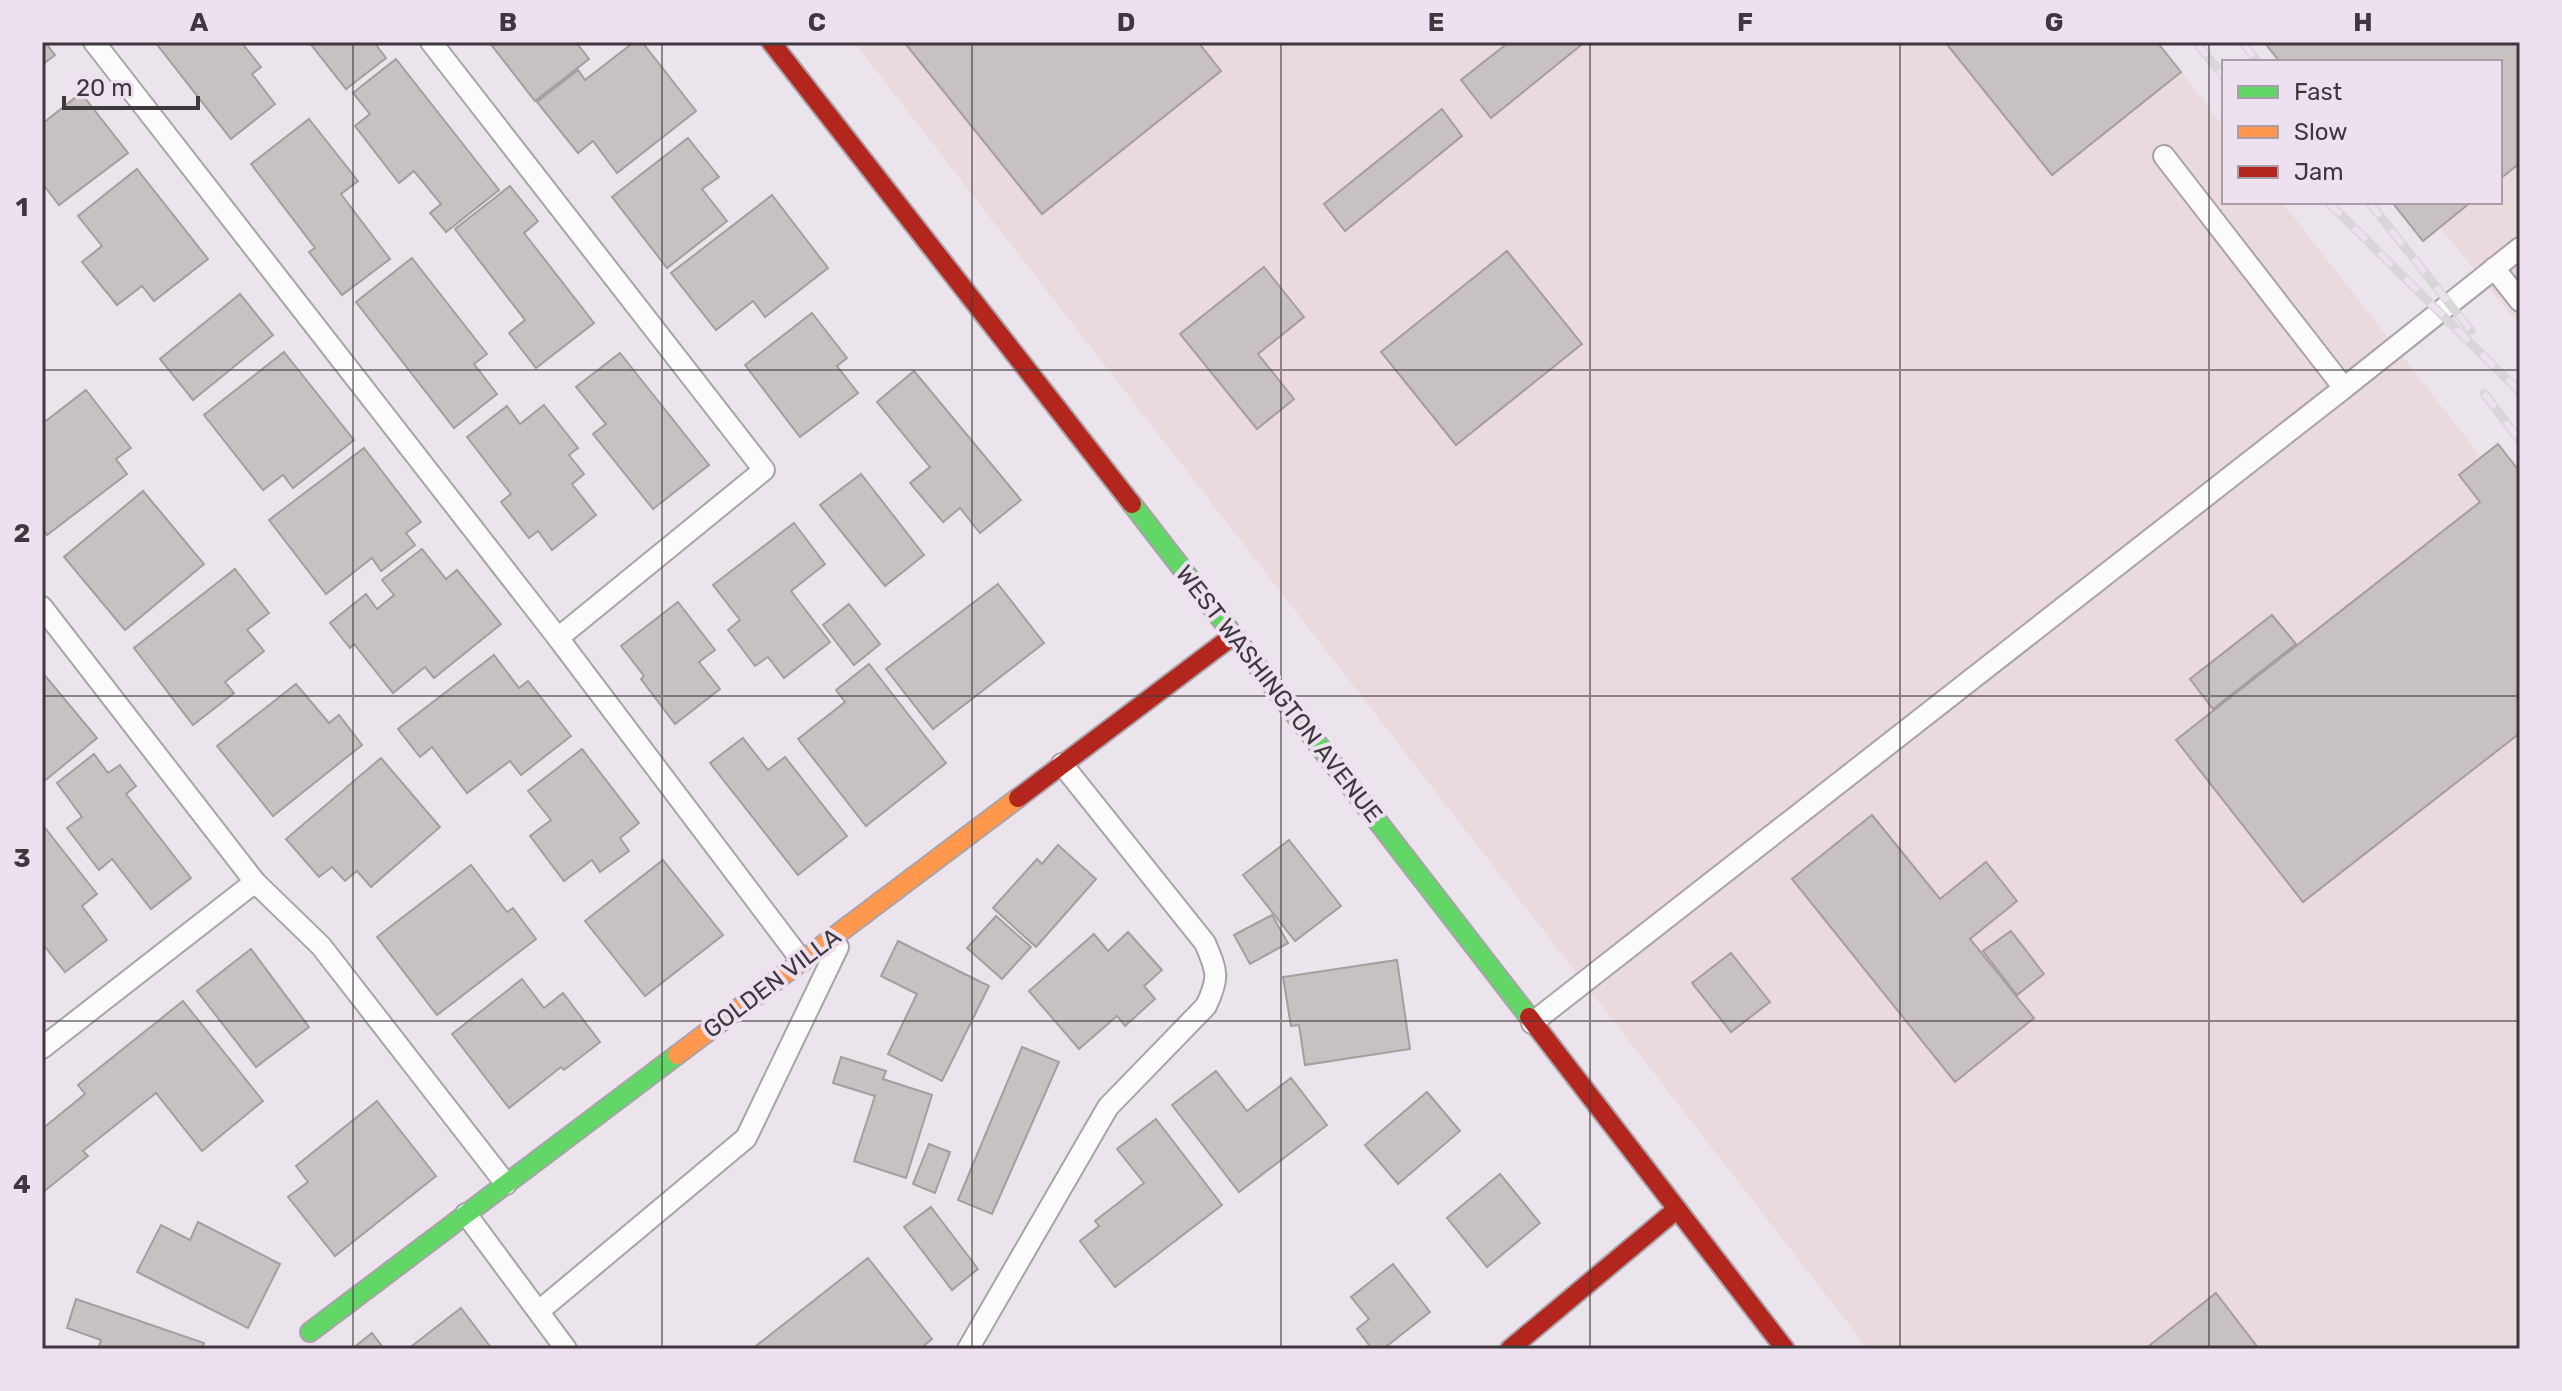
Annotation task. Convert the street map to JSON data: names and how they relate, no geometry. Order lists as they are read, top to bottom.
{
  "streets": {
    "main road": ["WEST WASHINGTON AVENUE", "GOLDEN VILLA"]
  },
  "crossings": [
    ["WEST WASHINGTON AVENUE", "GOLDEN VILLA"]
  ],
  "legend": ["Fast", "Slow", "Jam"],
  "scale_bar": "20 m",
  "grid": {
    "columns": [
      "A",
      "B",
      "C",
      "D",
      "E",
      "F",
      "G",
      "H"
    ],
    "rows": [
      "1",
      "2",
      "3",
      "4"
    ]
  }
}
